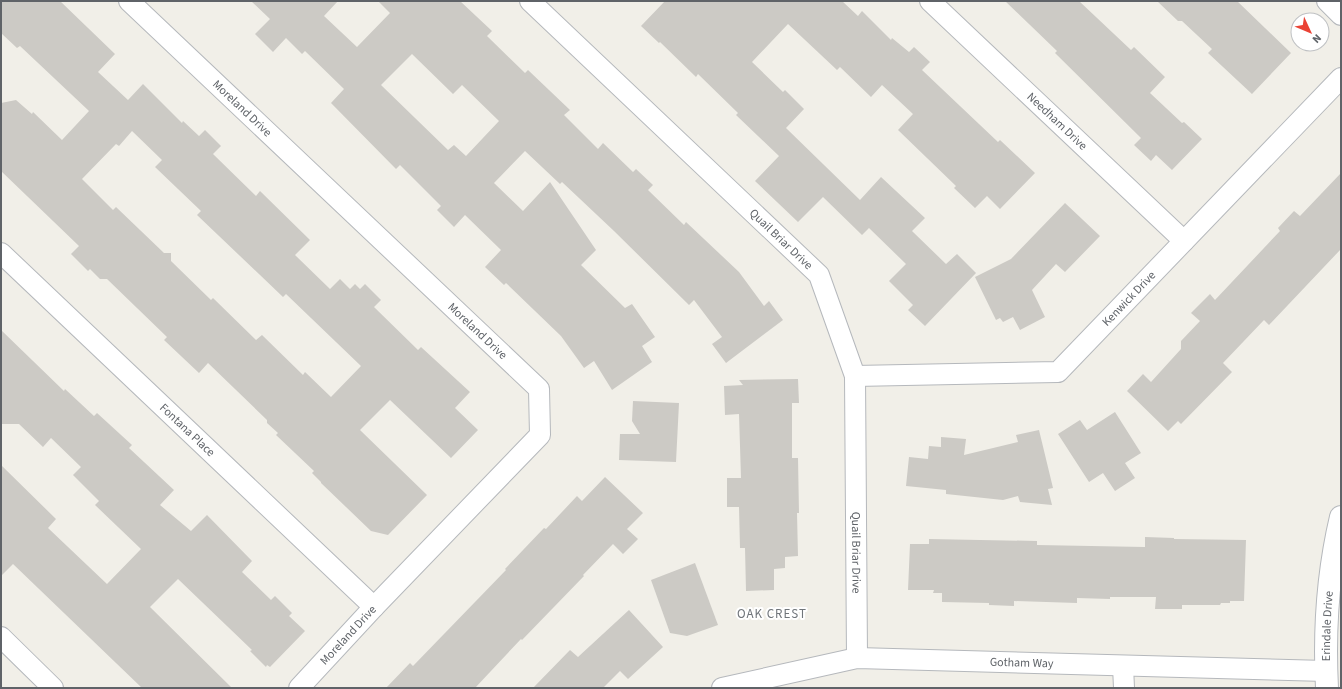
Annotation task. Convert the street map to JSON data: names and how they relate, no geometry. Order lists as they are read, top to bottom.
{
  "streets": {
    "street": [
      "Moreland Drive",
      "Needham Drive",
      "Quail Briar Drive",
      "Kenwick Drive",
      "Fontana Place",
      "Erindale Drive",
      "Gotham Way"
    ]
  },
  "crossings": [
    ["Moreland Drive", "Fontana Place"],
    ["Needham Drive", "Kenwick Drive"],
    ["Quail Briar Drive", "Kenwick Drive"],
    ["Quail Briar Drive", "Gotham Way"],
    ["Erindale Drive", "Gotham Way"]
  ],
  "districts": ["OAK CREST"],
  "north": "bottom right"
}
